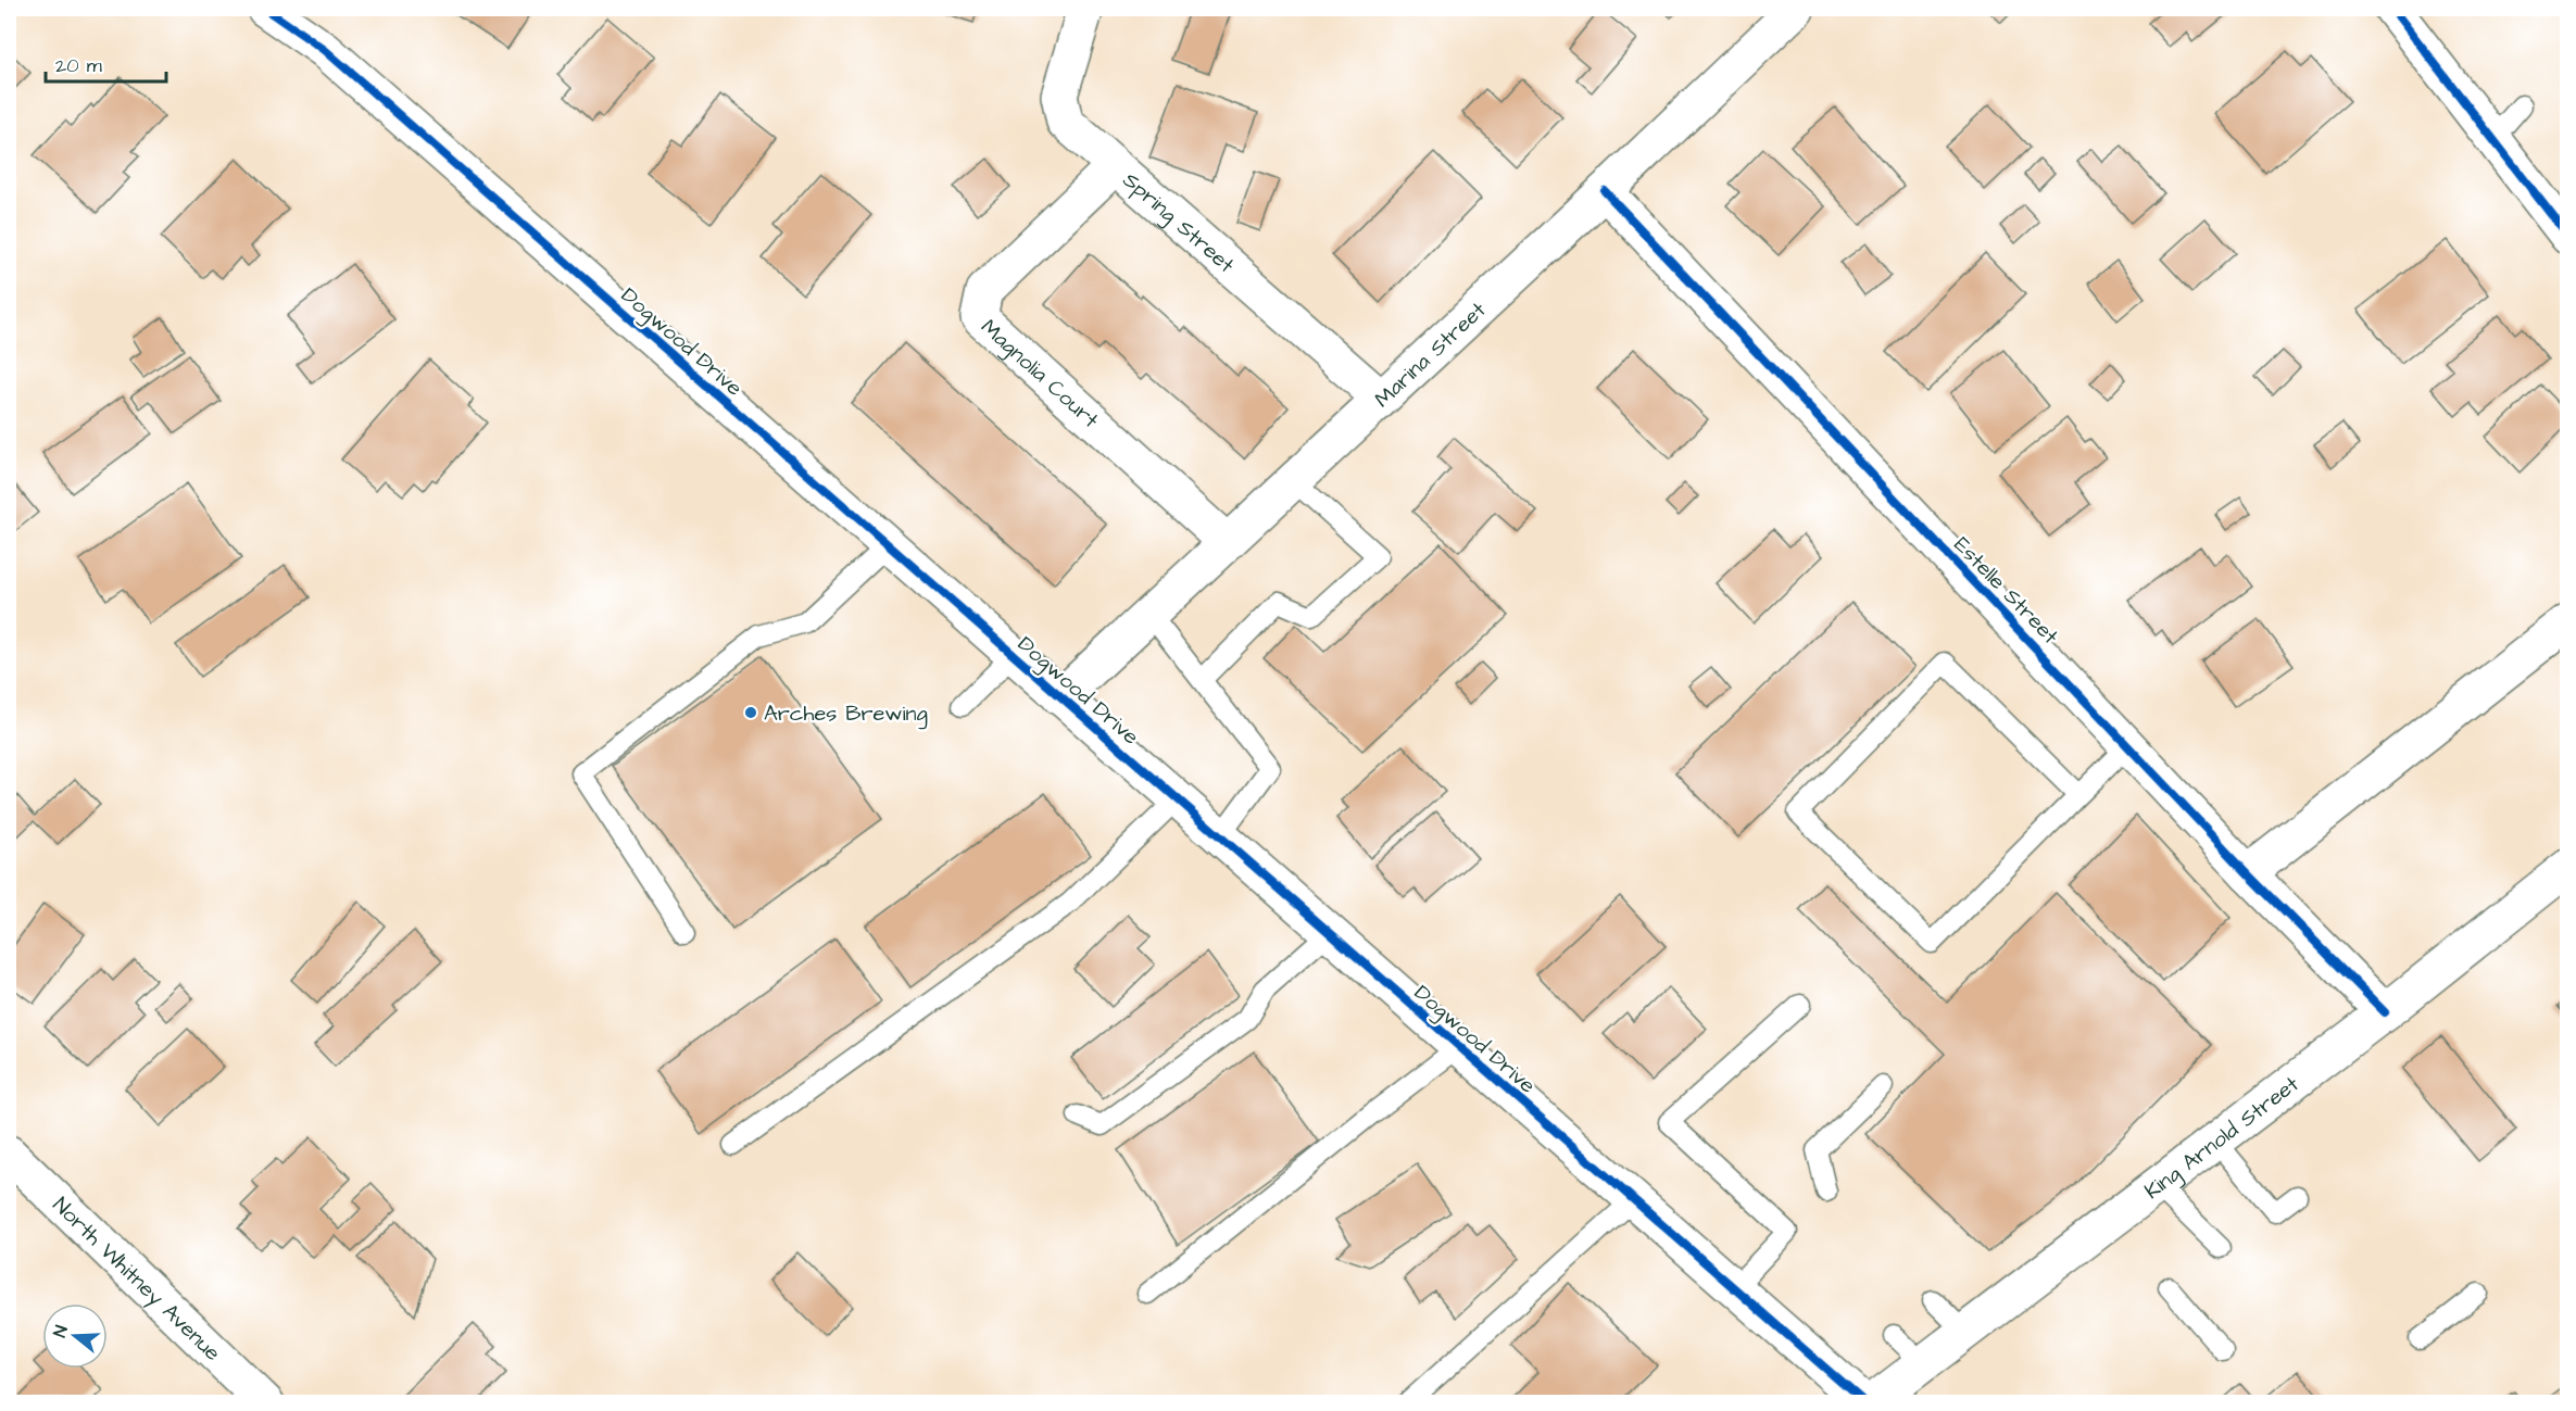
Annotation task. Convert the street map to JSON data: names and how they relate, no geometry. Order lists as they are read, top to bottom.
{
  "streets": {
    "street": [
      "Spring Street",
      "Dogwood Drive",
      "Marina Street",
      "Magnolia Court",
      "Estelle Street",
      "King Arnold Street",
      "North Whitney Avenue"
    ]
  },
  "crossings": [
    ["Spring Street", "Marina Street"],
    ["Spring Street", "Magnolia Court"],
    ["Dogwood Drive", "Marina Street"],
    ["Marina Street", "Magnolia Court"],
    ["Marina Street", "Estelle Street"],
    ["Estelle Street", "King Arnold Street"]
  ],
  "places": ["Arches Brewing"],
  "scale_bar": "20 m",
  "north": "left"
}
